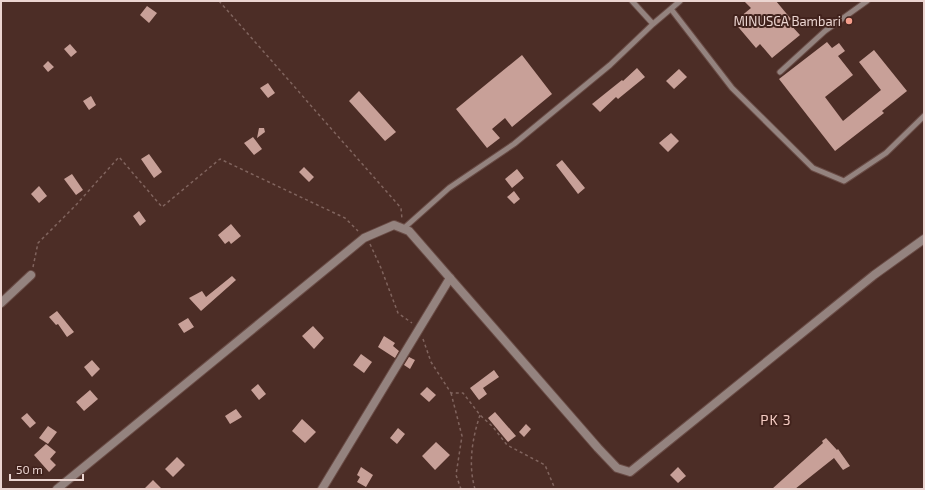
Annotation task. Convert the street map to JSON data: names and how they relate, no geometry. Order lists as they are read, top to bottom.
{
  "districts": ["PK 3"],
  "places": ["MINUSCA Bambari"],
  "scale_bar": "50 m"
}
